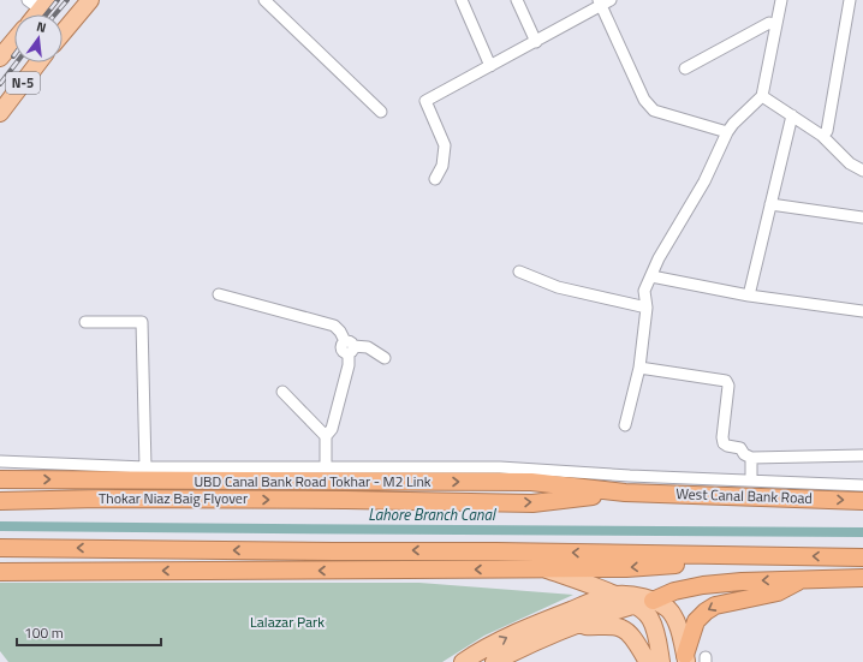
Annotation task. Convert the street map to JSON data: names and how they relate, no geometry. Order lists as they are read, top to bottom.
{
  "streets": {
    "highway": ["UBD Canal Bank Road Tokhar - M2 Link", "West Canal Bank Road", "Thokar Niaz Baig Flyover"],
    "main road": ["N-5"]
  },
  "crossings": [
    ["UBD Canal Bank Road Tokhar - M2 Link", "West Canal Bank Road"],
    ["UBD Canal Bank Road Tokhar - M2 Link", "Thokar Niaz Baig Flyover"],
    ["West Canal Bank Road", "Thokar Niaz Baig Flyover"]
  ],
  "water": ["Lahore Branch Canal"],
  "parks": ["Lalazar Park"],
  "scale_bar": "100 m",
  "north": "top"
}
